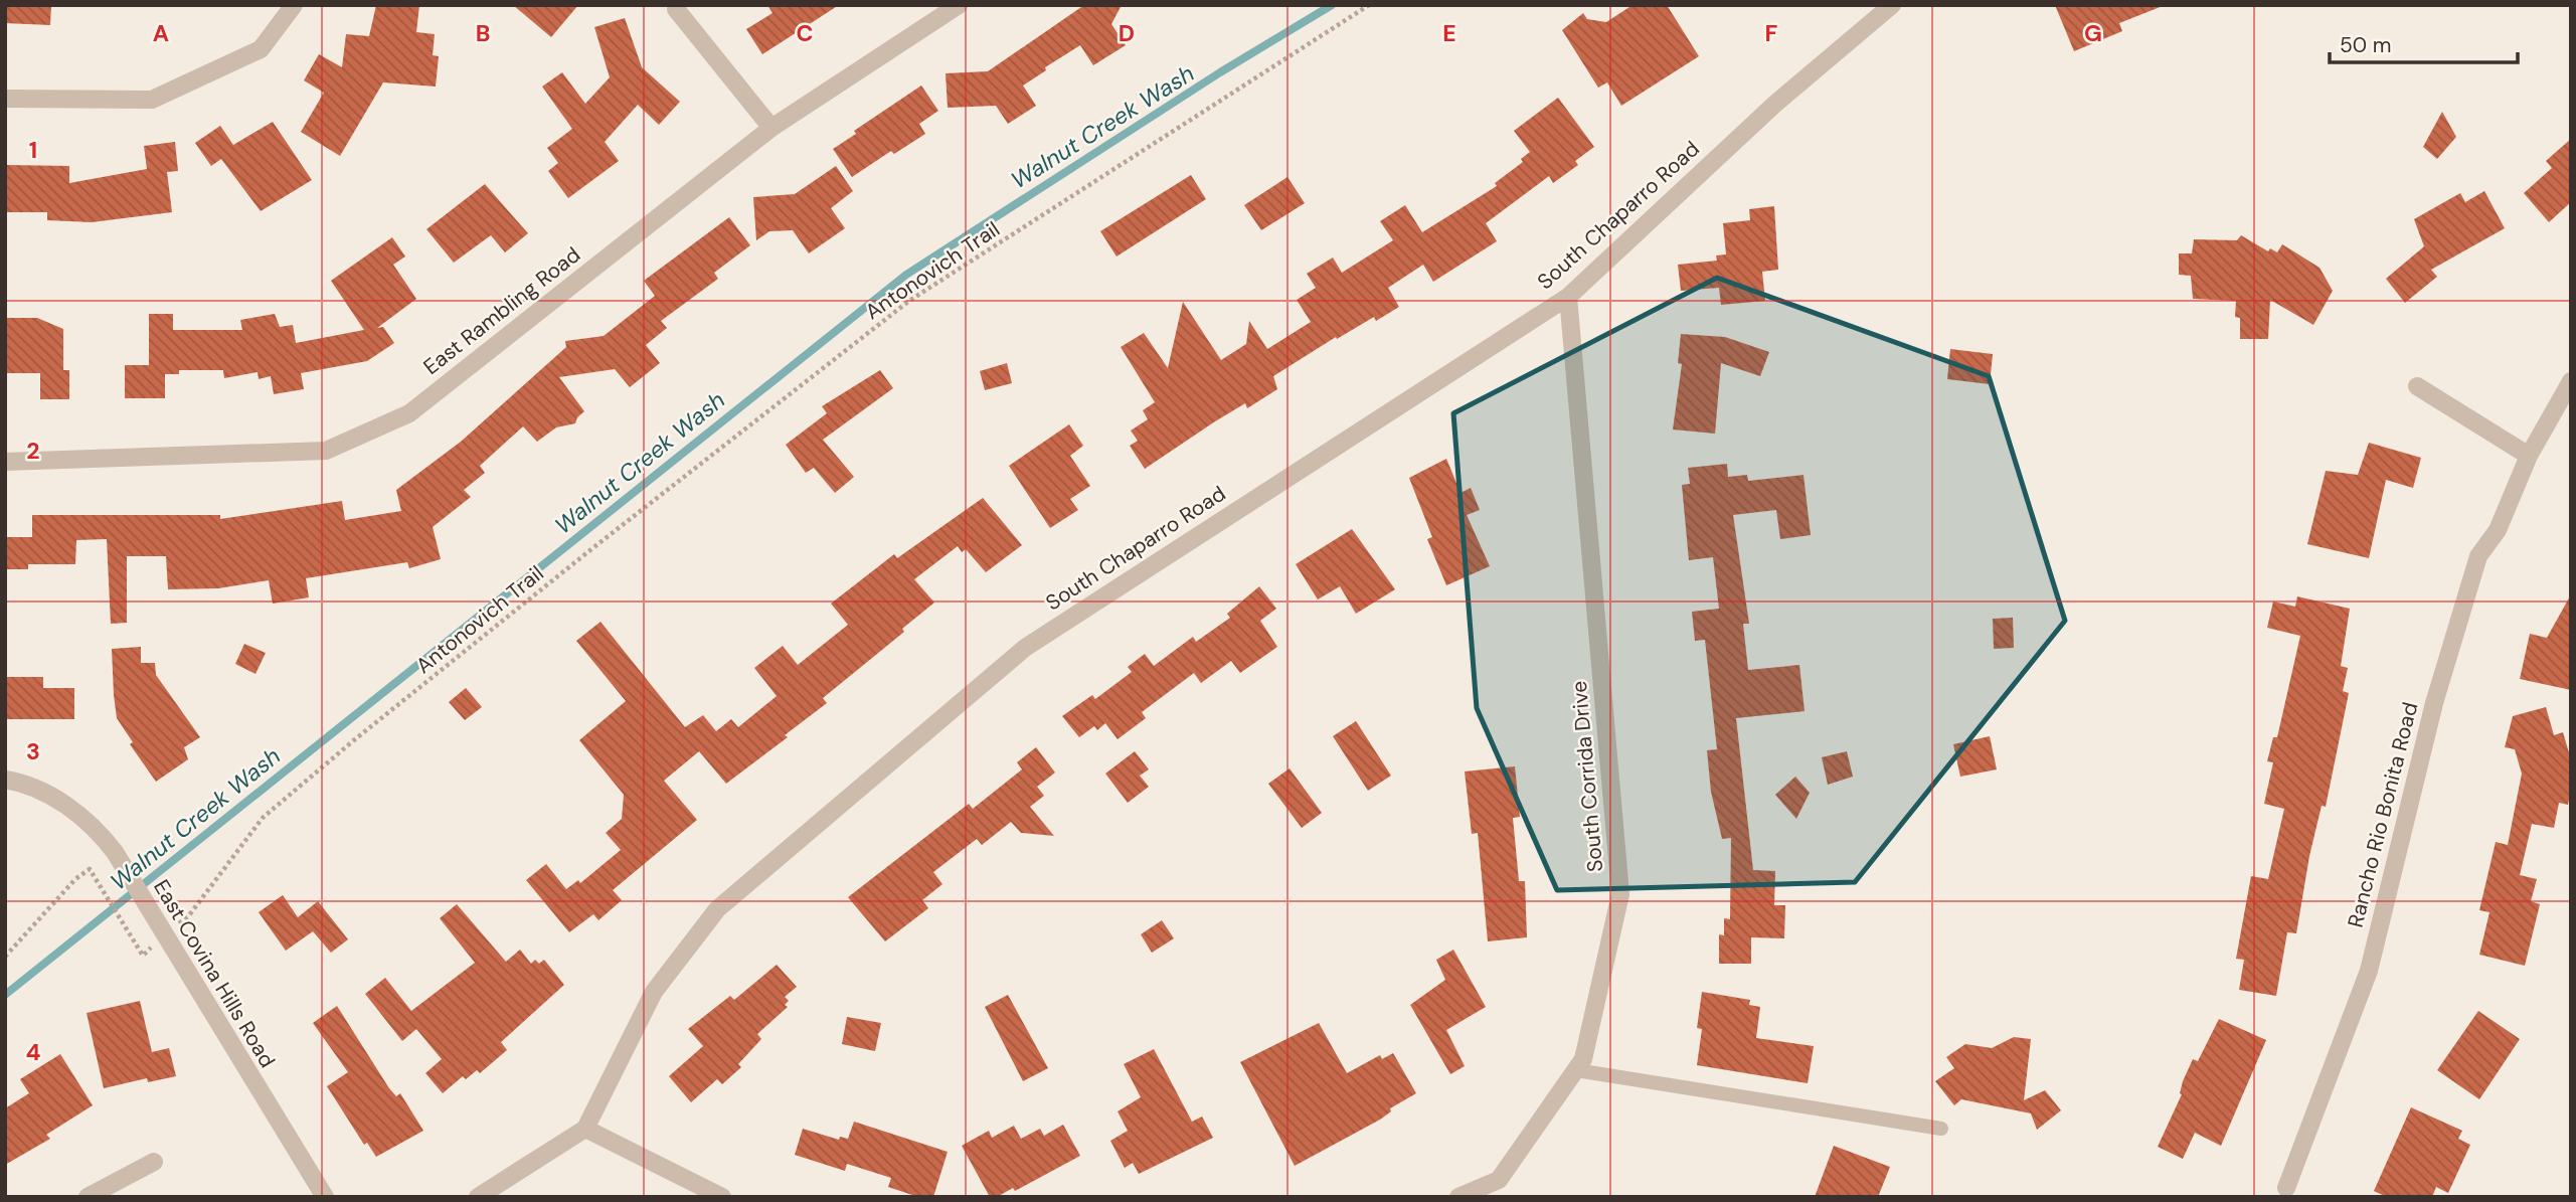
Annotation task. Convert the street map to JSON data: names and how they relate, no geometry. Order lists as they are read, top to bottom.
{
  "streets": {
    "street": [
      "South Chaparro Road",
      "East Rambling Road",
      "South Corrida Drive",
      "Rancho Rio Bonita Road",
      "East Covina Hills Road"
    ],
    "path": ["Antonovich Trail"]
  },
  "crossings": [
    ["South Chaparro Road", "South Corrida Drive"],
    ["Antonovich Trail", "East Covina Hills Road"]
  ],
  "water": ["Walnut Creek Wash"],
  "scale_bar": "50 m",
  "grid": {
    "columns": [
      "A",
      "B",
      "C",
      "D",
      "E",
      "F",
      "G"
    ],
    "rows": [
      "1",
      "2",
      "3",
      "4"
    ]
  }
}
